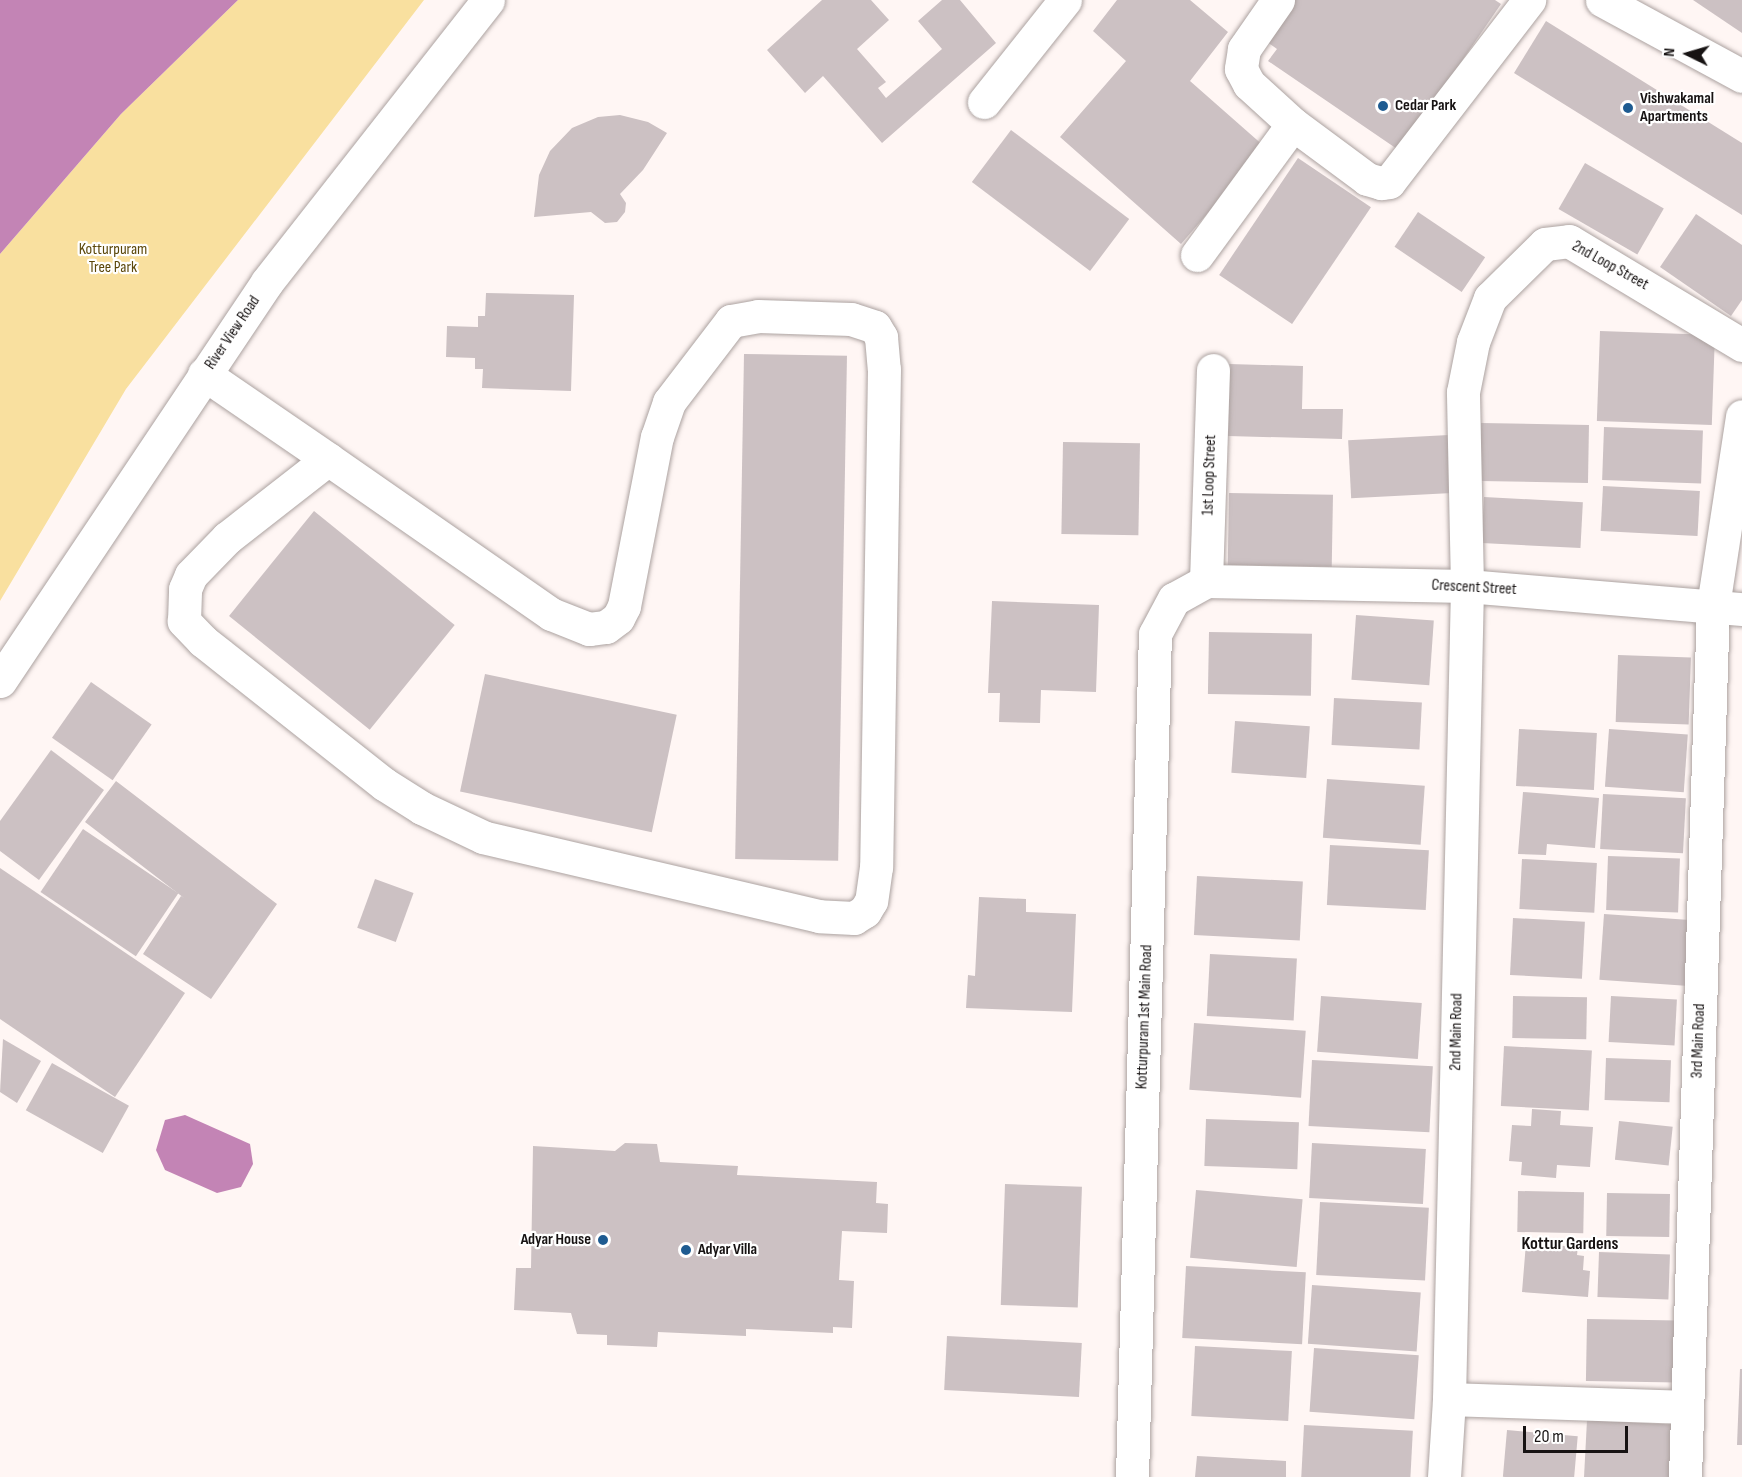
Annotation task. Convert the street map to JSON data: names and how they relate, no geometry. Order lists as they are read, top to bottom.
{
  "streets": {
    "street": [
      "2nd Loop Street",
      "River View Road",
      "1st Loop Street",
      "Crescent Street",
      "Kotturpuram 1st Main Road",
      "2nd Main Road",
      "3rd Main Road"
    ]
  },
  "crossings": [
    ["2nd Loop Street", "Crescent Street"],
    ["2nd Loop Street", "2nd Main Road"],
    ["1st Loop Street", "Crescent Street"],
    ["1st Loop Street", "Kotturpuram 1st Main Road"],
    ["Crescent Street", "Kotturpuram 1st Main Road"],
    ["Crescent Street", "2nd Main Road"],
    ["Crescent Street", "3rd Main Road"]
  ],
  "districts": ["Kottur Gardens"],
  "parks": ["Kotturpuram Tree Park"],
  "places": [
    "Cedar Park",
    "Vishwakamal Apartments",
    "Adyar House",
    "Adyar Villa"
  ],
  "scale_bar": "20 m",
  "north": "left"
}
